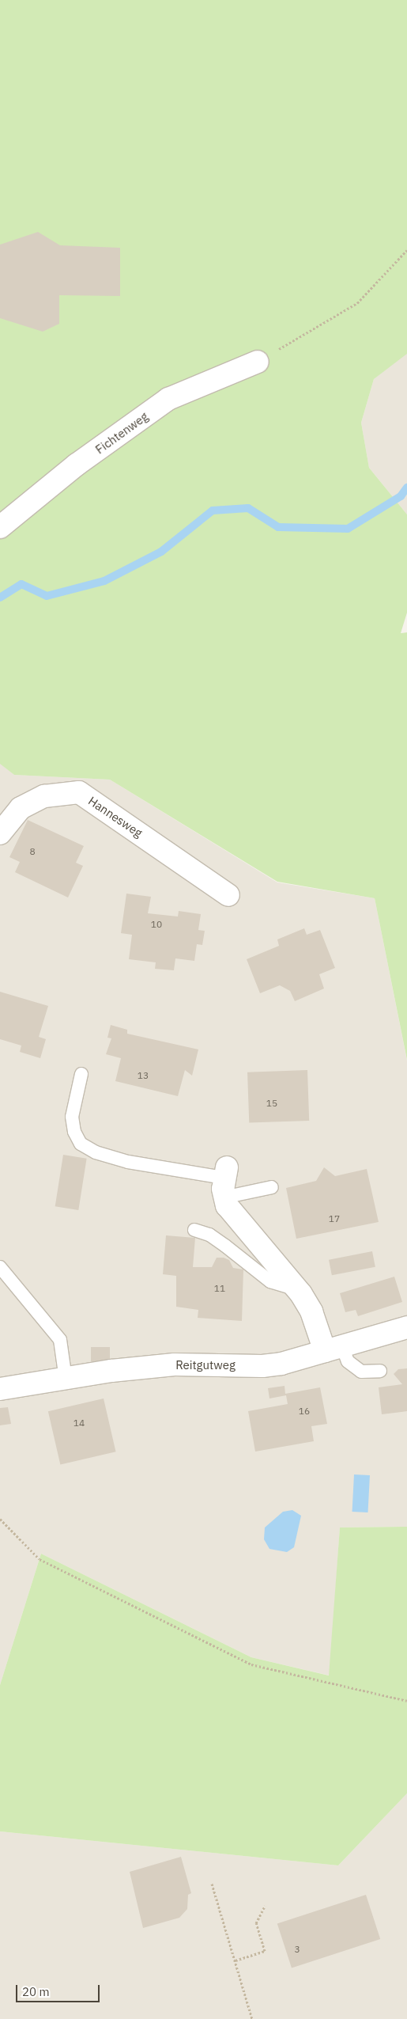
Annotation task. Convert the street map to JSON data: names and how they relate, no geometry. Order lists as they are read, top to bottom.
{
  "streets": {
    "street": ["Fichtenweg", "Hannesweg", "Reitgutweg"]
  },
  "house_numbers": [
    "8",
    "10",
    "13",
    "15",
    "17",
    "11",
    "16",
    "14",
    "3"
  ],
  "scale_bar": "20 m"
}
